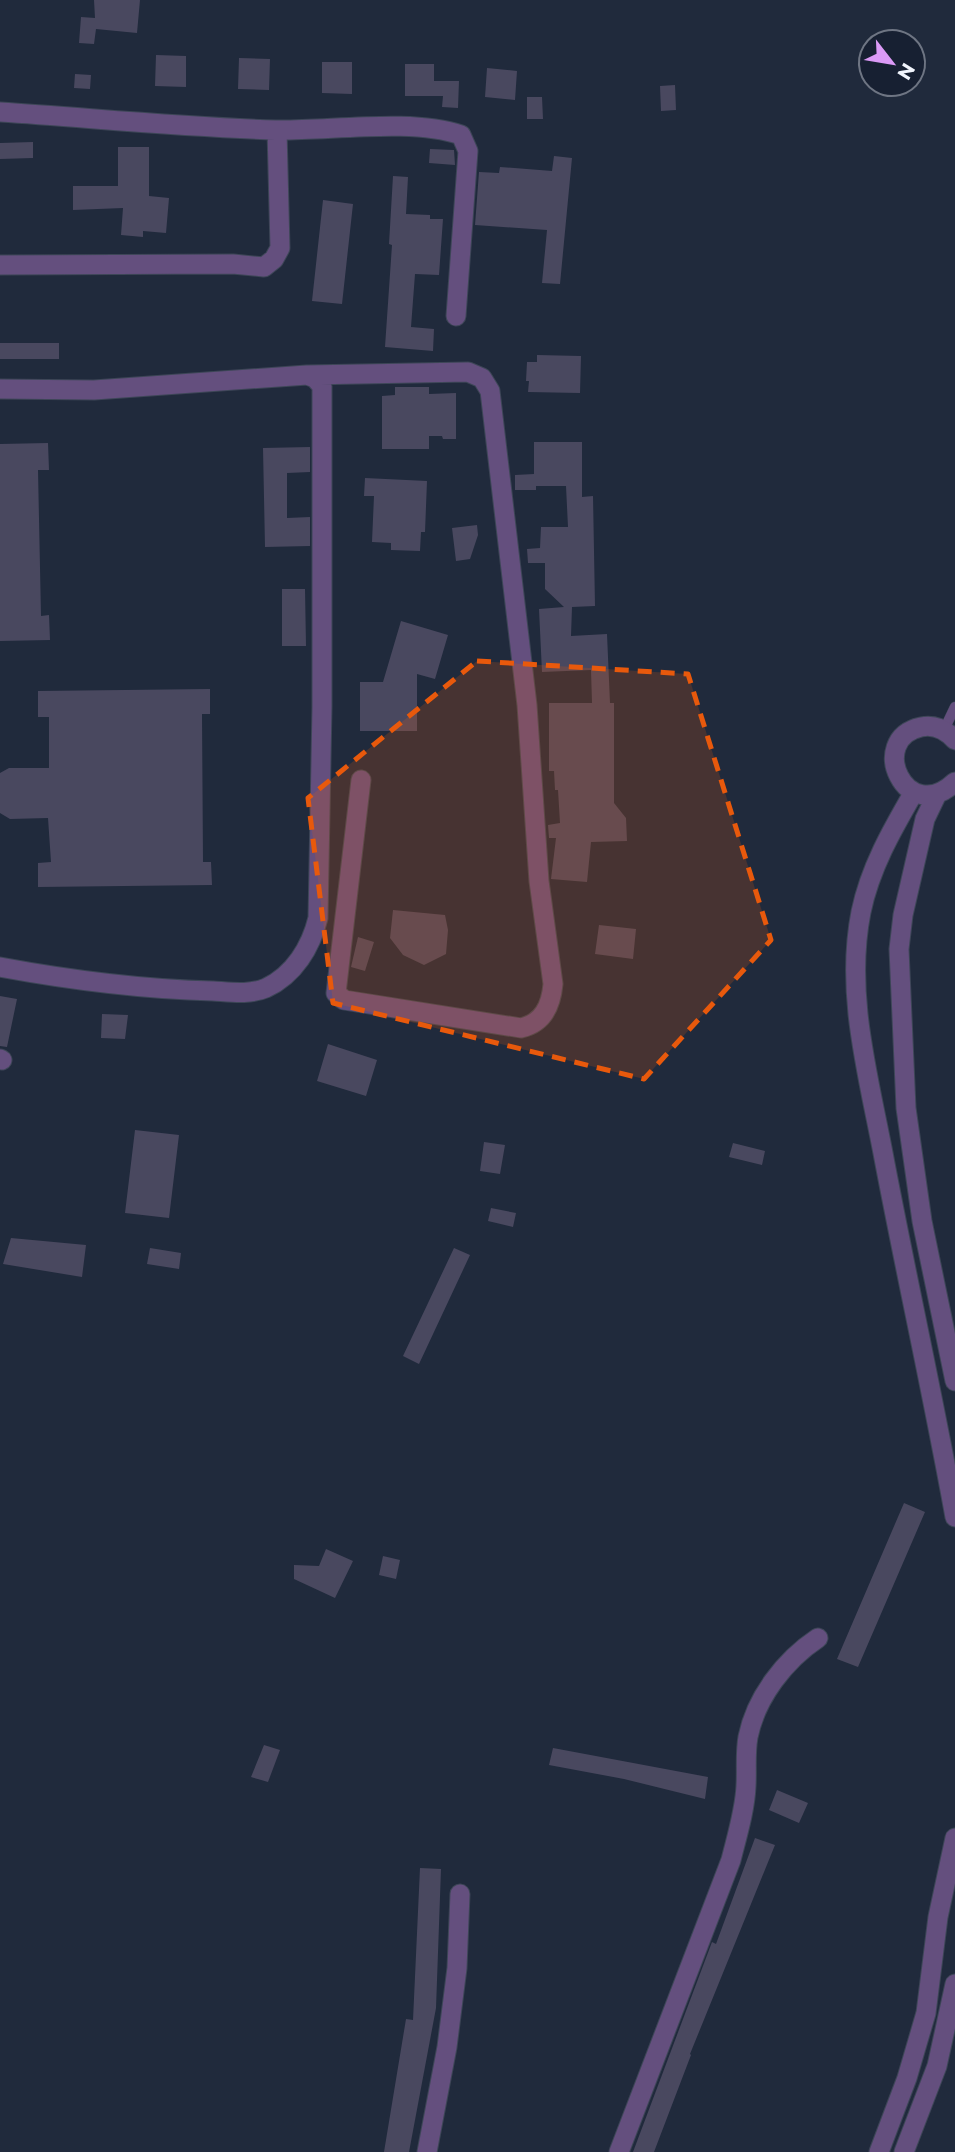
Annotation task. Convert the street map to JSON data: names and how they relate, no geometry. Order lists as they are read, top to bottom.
{
  "north": "bottom right"
}
